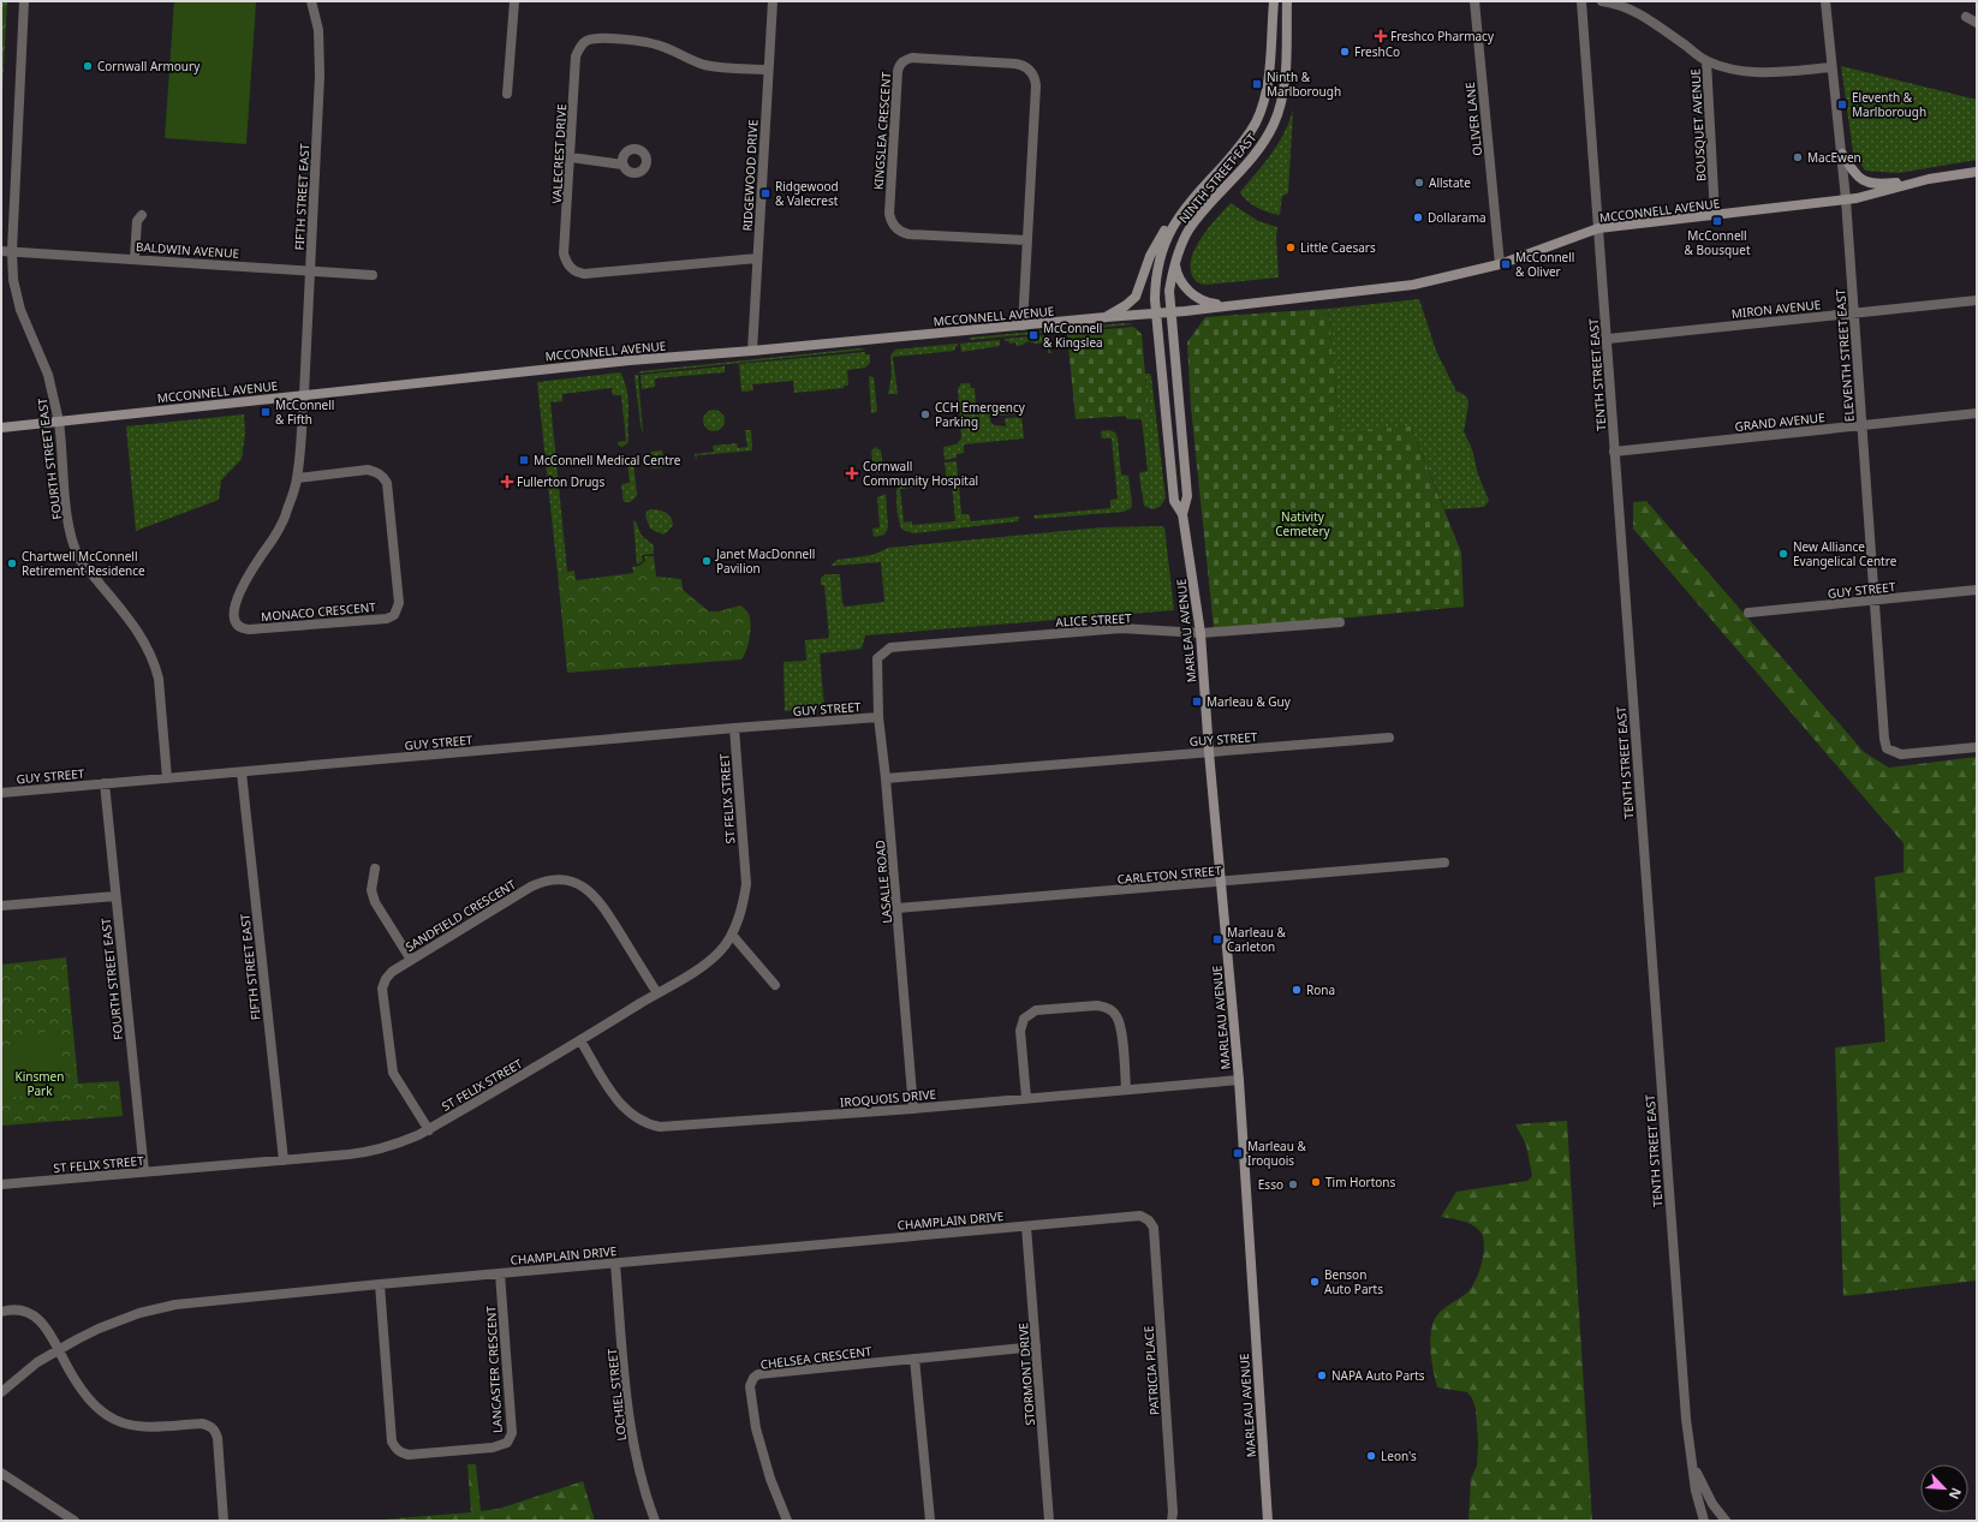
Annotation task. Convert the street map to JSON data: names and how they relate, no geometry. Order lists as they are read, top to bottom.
{
  "streets": {
    "main road": ["NINTH STREET EAST", "MCCONNELL AVENUE", "MARLEAU AVENUE"],
    "street": [
      "OLIVER LANE",
      "BOUSQUET AVENUE",
      "KINGSLEA CRESCENT",
      "VALECREST DRIVE",
      "RIDGEWOOD DRIVE",
      "FIFTH STREET EAST",
      "BALDWIN AVENUE",
      "MIRON AVENUE",
      "ELEVENTH STREET EAST",
      "TENTH STREET EAST",
      "GRAND AVENUE",
      "FOURTH STREET EAST",
      "GUY STREET",
      "MONACO CRESCENT",
      "ALICE STREET",
      "ST FELIX STREET",
      "CARLETON STREET",
      "LASALLE ROAD",
      "SANDFIELD CRESCENT",
      "IROQUOIS DRIVE",
      "CHAMPLAIN DRIVE",
      "CHELSEA CRESCENT",
      "LANCASTER CRESCENT",
      "PATRICIA PLACE",
      "STORMONT DRIVE",
      "LOCHIEL STREET"
    ]
  },
  "crossings": [
    ["OLIVER LANE", "MCCONNELL AVENUE"],
    ["BOUSQUET AVENUE", "MCCONNELL AVENUE"],
    ["KINGSLEA CRESCENT", "MCCONNELL AVENUE"],
    ["VALECREST DRIVE", "RIDGEWOOD DRIVE"],
    ["RIDGEWOOD DRIVE", "MCCONNELL AVENUE"],
    ["NINTH STREET EAST", "MCCONNELL AVENUE"],
    ["NINTH STREET EAST", "MARLEAU AVENUE"],
    ["FIFTH STREET EAST", "MCCONNELL AVENUE"],
    ["FIFTH STREET EAST", "BALDWIN AVENUE"],
    ["FIFTH STREET EAST", "GUY STREET"],
    ["FIFTH STREET EAST", "MONACO CRESCENT"],
    ["FIFTH STREET EAST", "ST FELIX STREET"],
    ["MCCONNELL AVENUE", "ELEVENTH STREET EAST"],
    ["MCCONNELL AVENUE", "TENTH STREET EAST"],
    ["MCCONNELL AVENUE", "FOURTH STREET EAST"],
    ["MCCONNELL AVENUE", "MONACO CRESCENT"],
    ["MCCONNELL AVENUE", "MARLEAU AVENUE"],
    ["BALDWIN AVENUE", "FOURTH STREET EAST"],
    ["MIRON AVENUE", "ELEVENTH STREET EAST"],
    ["MIRON AVENUE", "TENTH STREET EAST"],
    ["ELEVENTH STREET EAST", "GRAND AVENUE"],
    ["ELEVENTH STREET EAST", "GUY STREET"],
    ["TENTH STREET EAST", "GRAND AVENUE"],
    ["FOURTH STREET EAST", "GUY STREET"],
    ["FOURTH STREET EAST", "ST FELIX STREET"],
    ["GUY STREET", "MARLEAU AVENUE"],
    ["GUY STREET", "ST FELIX STREET"],
    ["GUY STREET", "LASALLE ROAD"],
    ["ALICE STREET", "MARLEAU AVENUE"],
    ["ALICE STREET", "LASALLE ROAD"],
    ["MARLEAU AVENUE", "CARLETON STREET"],
    ["MARLEAU AVENUE", "IROQUOIS DRIVE"],
    ["ST FELIX STREET", "SANDFIELD CRESCENT"],
    ["ST FELIX STREET", "IROQUOIS DRIVE"],
    ["CARLETON STREET", "LASALLE ROAD"],
    ["LASALLE ROAD", "IROQUOIS DRIVE"],
    ["CHAMPLAIN DRIVE", "LANCASTER CRESCENT"],
    ["CHAMPLAIN DRIVE", "PATRICIA PLACE"],
    ["CHAMPLAIN DRIVE", "STORMONT DRIVE"],
    ["CHAMPLAIN DRIVE", "LOCHIEL STREET"],
    ["CHELSEA CRESCENT", "STORMONT DRIVE"]
  ],
  "parks": ["Nativity Cemetery", "Kinsmen Park"],
  "places": {
    "health": ["Freshco Pharmacy", "Cornwall Community Hospital", "Fullerton Drugs"],
    "other": [
      "FreshCo",
      "Cornwall Armoury",
      "MacEwen",
      "Allstate",
      "Dollarama",
      "Little Caesars",
      "CCH Emergency Parking",
      "New Alliance Evangelical Centre",
      "Janet MacDonnell Pavilion",
      "Chartwell McConnell Retirement Residence",
      "Rona",
      "Tim Hortons",
      "Esso",
      "Benson Auto Parts",
      "NAPA Auto Parts",
      "Leon's"
    ],
    "transit": [
      "Ninth & Marlborough",
      "Eleventh & Marlborough",
      "Ridgewood & Valecrest",
      "McConnell & Bousquet",
      "McConnell & Oliver",
      "McConnell & Kingslea",
      "McConnell & Fifth",
      "McConnell Medical Centre",
      "Marleau & Guy",
      "Marleau & Carleton",
      "Marleau & Iroquois"
    ]
  },
  "north": "bottom right"
}
